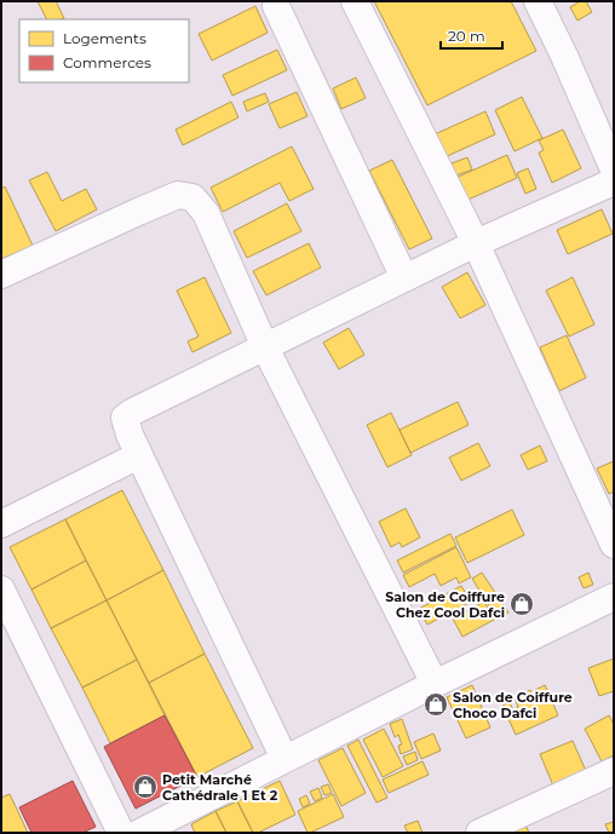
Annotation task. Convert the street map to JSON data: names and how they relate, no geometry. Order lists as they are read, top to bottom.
{
  "places": {
    "shop": ["Salon de Coiffure Chez Cool Dafci", "Salon de Coiffure Choco Dafci", "Petit Marché Cathédrale 1 Et 2"]
  },
  "legend": ["Logements", "Commerces"],
  "scale_bar": "20 m"
}
